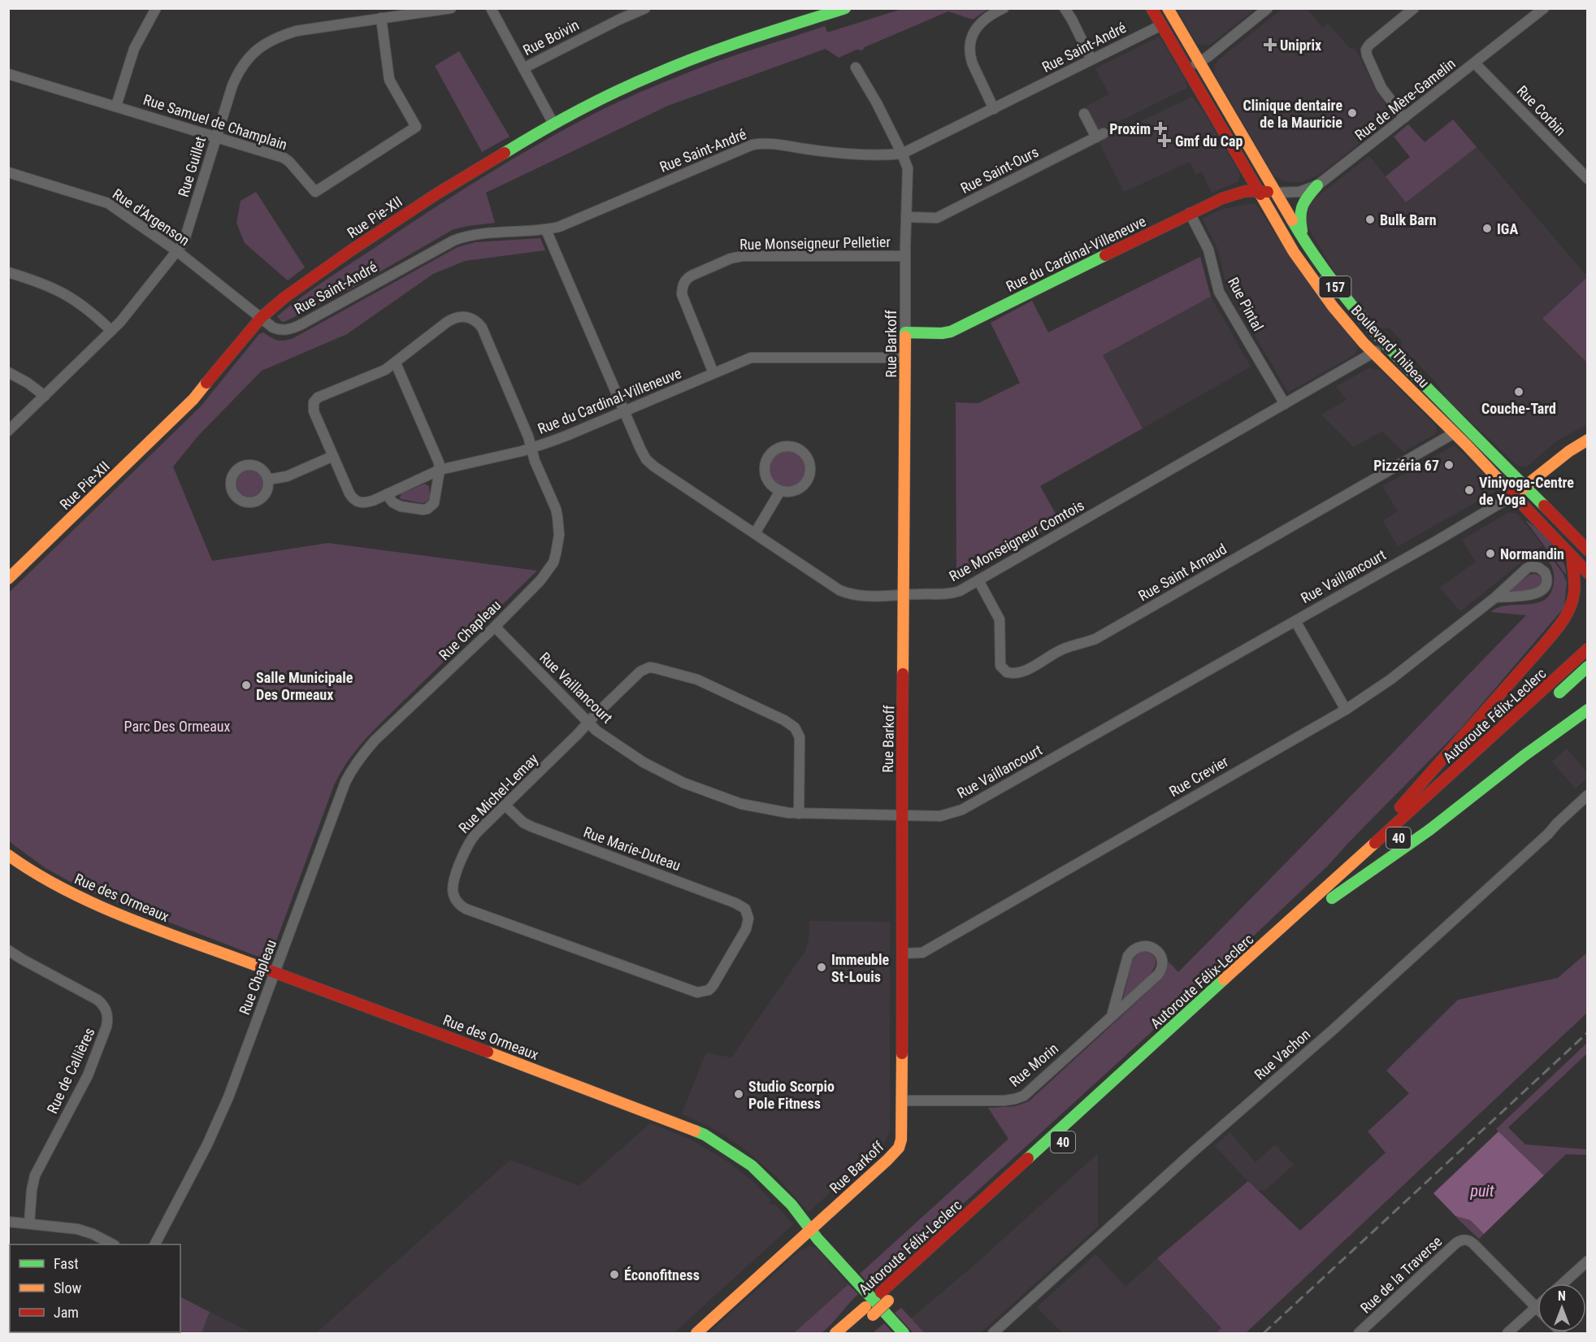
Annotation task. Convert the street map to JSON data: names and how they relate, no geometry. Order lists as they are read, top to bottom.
{
  "streets": {
    "main road": [
      "Rue Pie-XII",
      "Rue du Cardinal-Villeneuve",
      "157",
      "Rue Barkoff",
      "Boulevard Thibeau",
      "Autoroute Félix-Leclerc",
      "40",
      "Rue des Ormeaux"
    ],
    "street": [
      "Rue Boivin",
      "Rue Saint-André",
      "Rue de Mère-Gamelin",
      "Rue Corbin",
      "Rue Samuel de Champlain",
      "Rue Guillet",
      "Rue Saint-Ours",
      "Rue d'Argenson",
      "Rue Monseigneur Pelletier",
      "Rue Pintal",
      "Rue Monseigneur Comtois",
      "Rue Saint Arnaud",
      "Rue Vaillancourt",
      "Rue Chapleau",
      "Rue Crevier",
      "Rue Michel-Lemay",
      "Rue Marie-Duteau",
      "Rue Vachon",
      "Rue Morin",
      "Rue de Callières",
      "Rue de la Traverse"
    ]
  },
  "crossings": [
    ["Rue Saint-André", "Rue d'Argenson"],
    ["Rue Saint-André", "Rue Pie-XII"],
    ["Rue Saint-André", "Rue Barkoff"],
    ["Rue Saint-André", "Boulevard Thibeau"],
    ["Rue Saint-André", "Rue Monseigneur Comtois"],
    ["Rue de Mère-Gamelin", "Rue Corbin"],
    ["Rue de Mère-Gamelin", "Rue du Cardinal-Villeneuve"],
    ["Rue de Mère-Gamelin", "Boulevard Thibeau"],
    ["Rue Samuel de Champlain", "Rue Guillet"],
    ["Rue Guillet", "Rue d'Argenson"],
    ["Rue Saint-Ours", "Rue Barkoff"],
    ["Rue d'Argenson", "Rue Pie-XII"],
    ["Rue Monseigneur Pelletier", "Rue du Cardinal-Villeneuve"],
    ["Rue Monseigneur Pelletier", "Rue Barkoff"],
    ["Rue du Cardinal-Villeneuve", "Rue Pintal"],
    ["Rue du Cardinal-Villeneuve", "Rue Barkoff"],
    ["Rue du Cardinal-Villeneuve", "Boulevard Thibeau"],
    ["Rue du Cardinal-Villeneuve", "Rue Monseigneur Comtois"],
    ["Rue du Cardinal-Villeneuve", "Rue Chapleau"],
    ["Rue Pintal", "Rue Monseigneur Comtois"],
    ["Rue Barkoff", "Rue Monseigneur Comtois"],
    ["Rue Barkoff", "Rue Vaillancourt"],
    ["Rue Barkoff", "Rue Crevier"],
    ["Rue Barkoff", "Rue des Ormeaux"],
    ["Rue Barkoff", "Rue Morin"],
    ["Boulevard Thibeau", "Rue Monseigneur Comtois"],
    ["Boulevard Thibeau", "Rue Saint Arnaud"],
    ["Boulevard Thibeau", "Rue Vaillancourt"],
    ["Rue Monseigneur Comtois", "Rue Saint Arnaud"],
    ["Rue Vaillancourt", "Rue Chapleau"],
    ["Rue Vaillancourt", "Rue Michel-Lemay"],
    ["Rue Chapleau", "Rue des Ormeaux"],
    ["Rue Michel-Lemay", "Rue Marie-Duteau"]
  ],
  "water": ["puit"],
  "parks": ["Parc Des Ormeaux"],
  "places": {
    "health": ["Uniprix", "Proxim", "Gmf du Cap"],
    "other": [
      "Clinique dentaire de la Mauricie",
      "Bulk Barn",
      "IGA",
      "Couche-Tard",
      "Pizzéria 67",
      "Viniyoga-Centre de Yoga",
      "Normandin",
      "Salle Municipale Des Ormeaux",
      "Immeuble St-Louis",
      "Studio Scorpio Pole Fitness",
      "Éconofitness"
    ]
  },
  "legend": ["Fast", "Slow", "Jam"],
  "north": "top"
}
